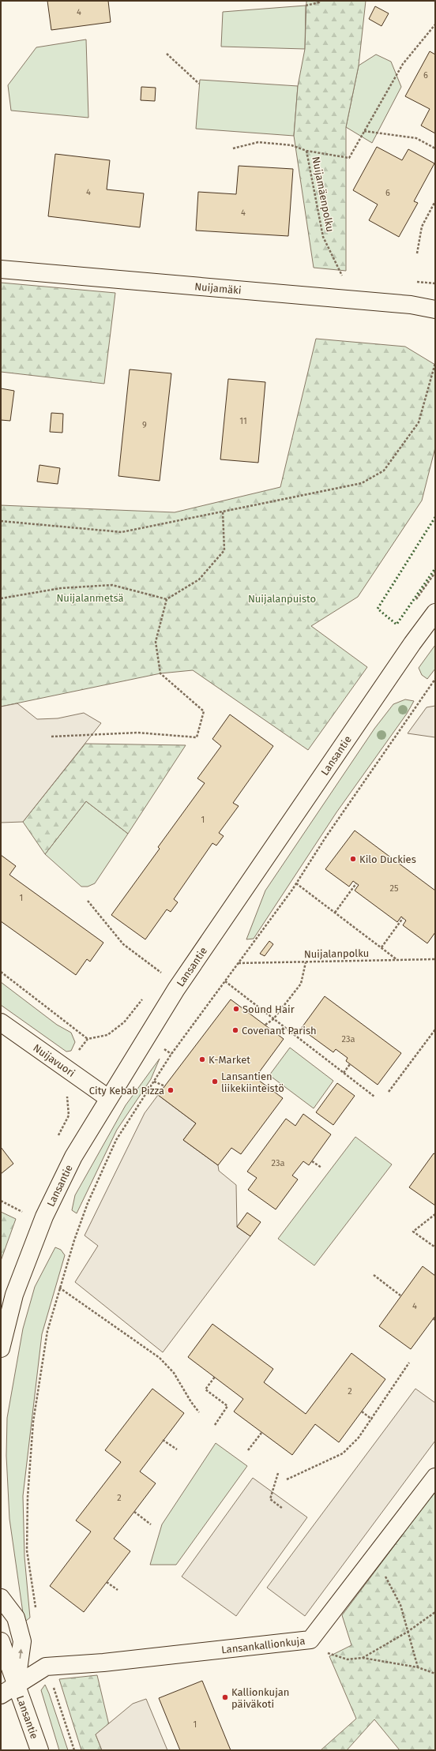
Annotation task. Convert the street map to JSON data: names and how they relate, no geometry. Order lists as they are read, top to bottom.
{
  "streets": {
    "street": [
      "Nuijamäki",
      "Lansantie",
      "Nuijavuori",
      "Lansankallionkuja"
    ],
    "path": ["Nuijamäenpolku", "Nuijalanpolku"]
  },
  "crossings": [
    ["Lansantie", "Nuijavuori"],
    ["Lansantie", "Lansankallionkuja"]
  ],
  "parks": ["Nuijalanmetsä", "Nuijalanpuisto"],
  "places": [
    "Kilo Duckies",
    "Sound Hair",
    "Covenant Parish",
    "K-Market",
    "Lansantien liikekiinteistö",
    "City Kebab Pizza",
    "Kallionkujan päiväkoti"
  ],
  "house_numbers": [
    "4",
    "6",
    "4",
    "6",
    "4",
    "11",
    "9",
    "1",
    "25",
    "1",
    "23a",
    "23a",
    "4",
    "2",
    "2",
    "1"
  ]
}
